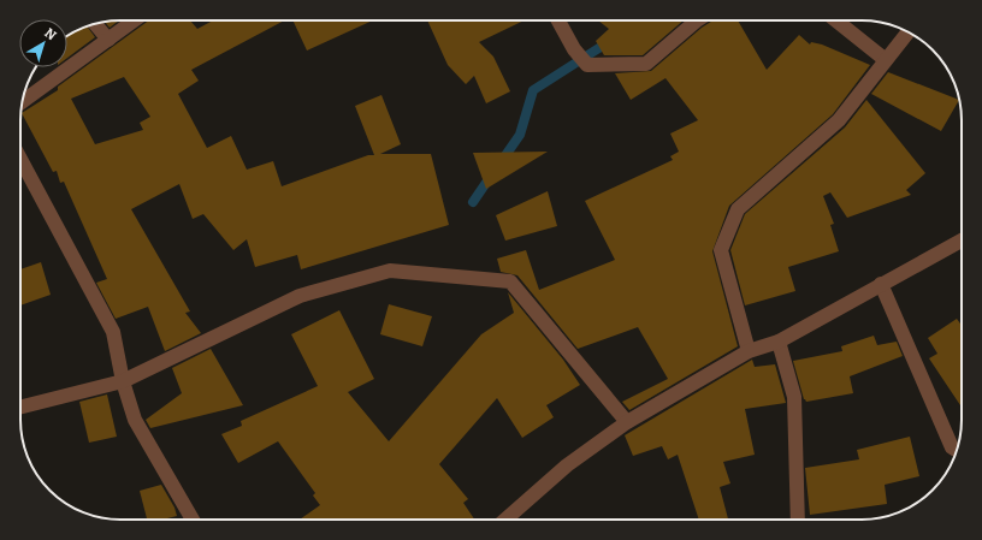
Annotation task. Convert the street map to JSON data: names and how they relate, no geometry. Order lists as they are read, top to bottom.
{
  "north": "top right"
}
